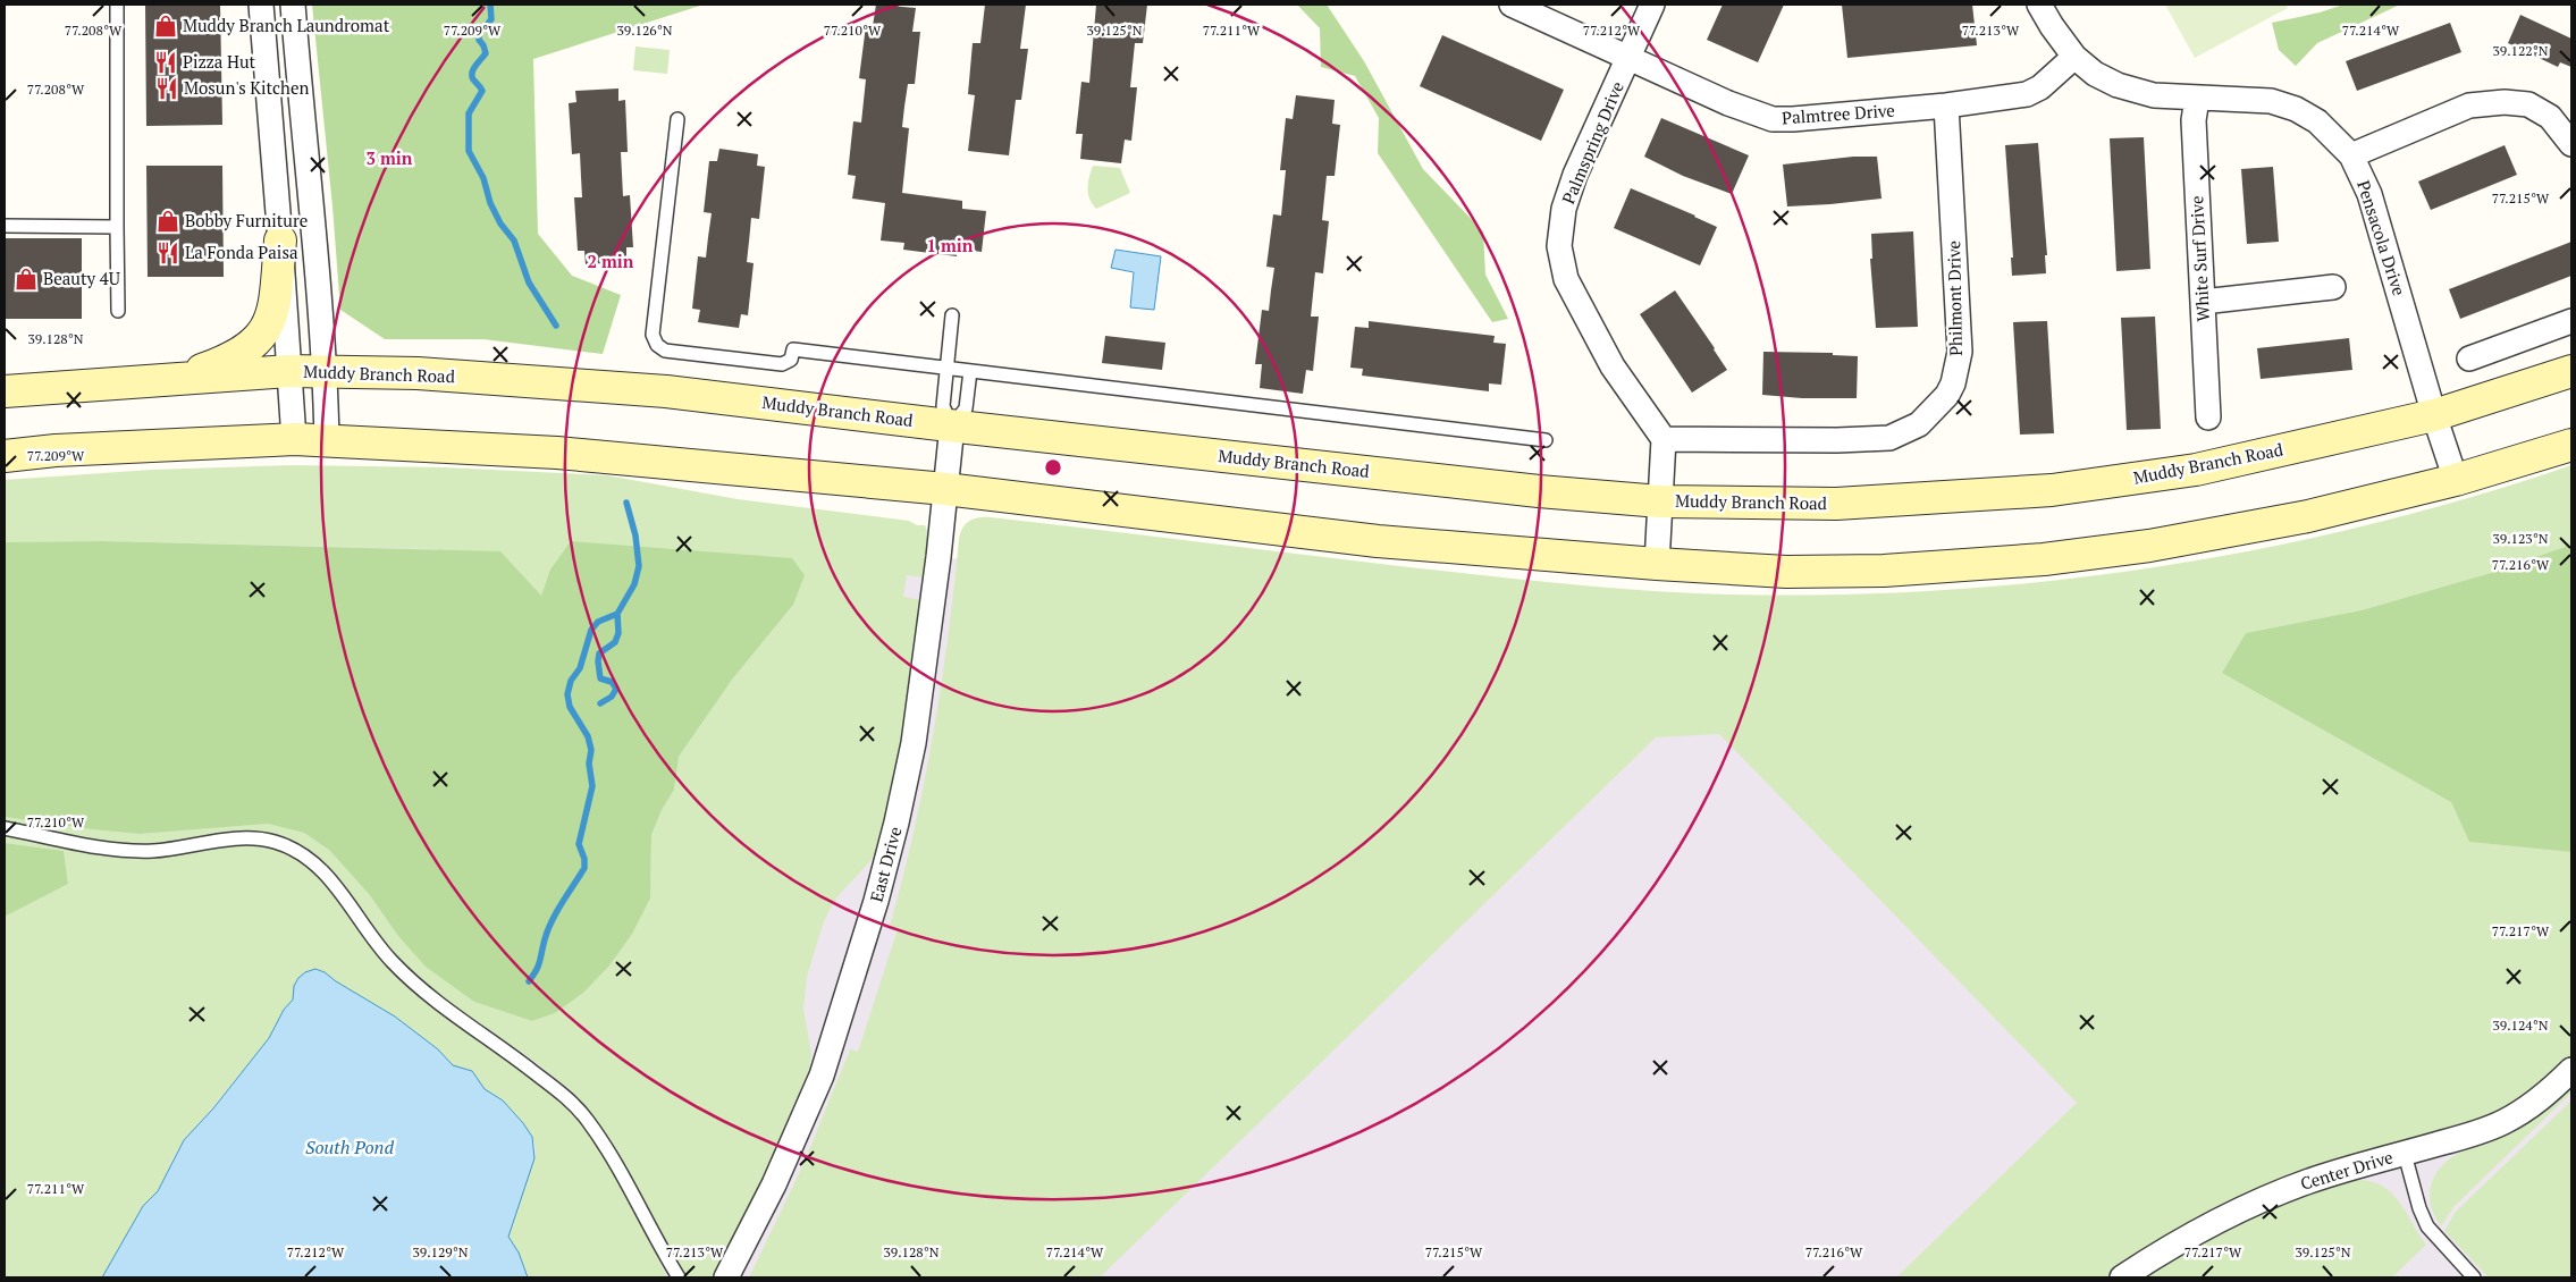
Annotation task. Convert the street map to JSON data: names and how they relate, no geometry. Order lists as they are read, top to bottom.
{
  "streets": {
    "main road": ["Muddy Branch Road"],
    "street": [
      "Palmtree Drive",
      "Palmspring Drive",
      "Pensacola Drive",
      "White Surf Drive",
      "Philmont Drive",
      "East Drive",
      "Center Drive"
    ]
  },
  "crossings": [
    ["Palmtree Drive", "Palmspring Drive"],
    ["Palmtree Drive", "Pensacola Drive"],
    ["Palmtree Drive", "Philmont Drive"],
    ["Palmspring Drive", "Philmont Drive"],
    ["Pensacola Drive", "White Surf Drive"],
    ["Pensacola Drive", "Muddy Branch Road"],
    ["Muddy Branch Road", "East Drive"]
  ],
  "water": ["South Pond"],
  "places": {
    "shop": ["Muddy Branch Laundromat", "Bobby Furniture", "Beauty 4U"],
    "restaurant": ["Pizza Hut", "Mosun's Kitchen", "La Fonda Paisa"]
  },
  "coordinates": [
    "77.208°W",
    "77.209°W",
    "77.210°W",
    "77.211°W",
    "77.212°W",
    "77.213°W",
    "77.214°W",
    "39.126°N",
    "39.125°N",
    "39.122°N",
    "77.215°W",
    "39.128°N",
    "39.123°N",
    "77.216°W",
    "77.217°W",
    "39.124°N",
    "39.129°N"
  ],
  "rings": ["3 min", "1 min", "2 min"]
}
